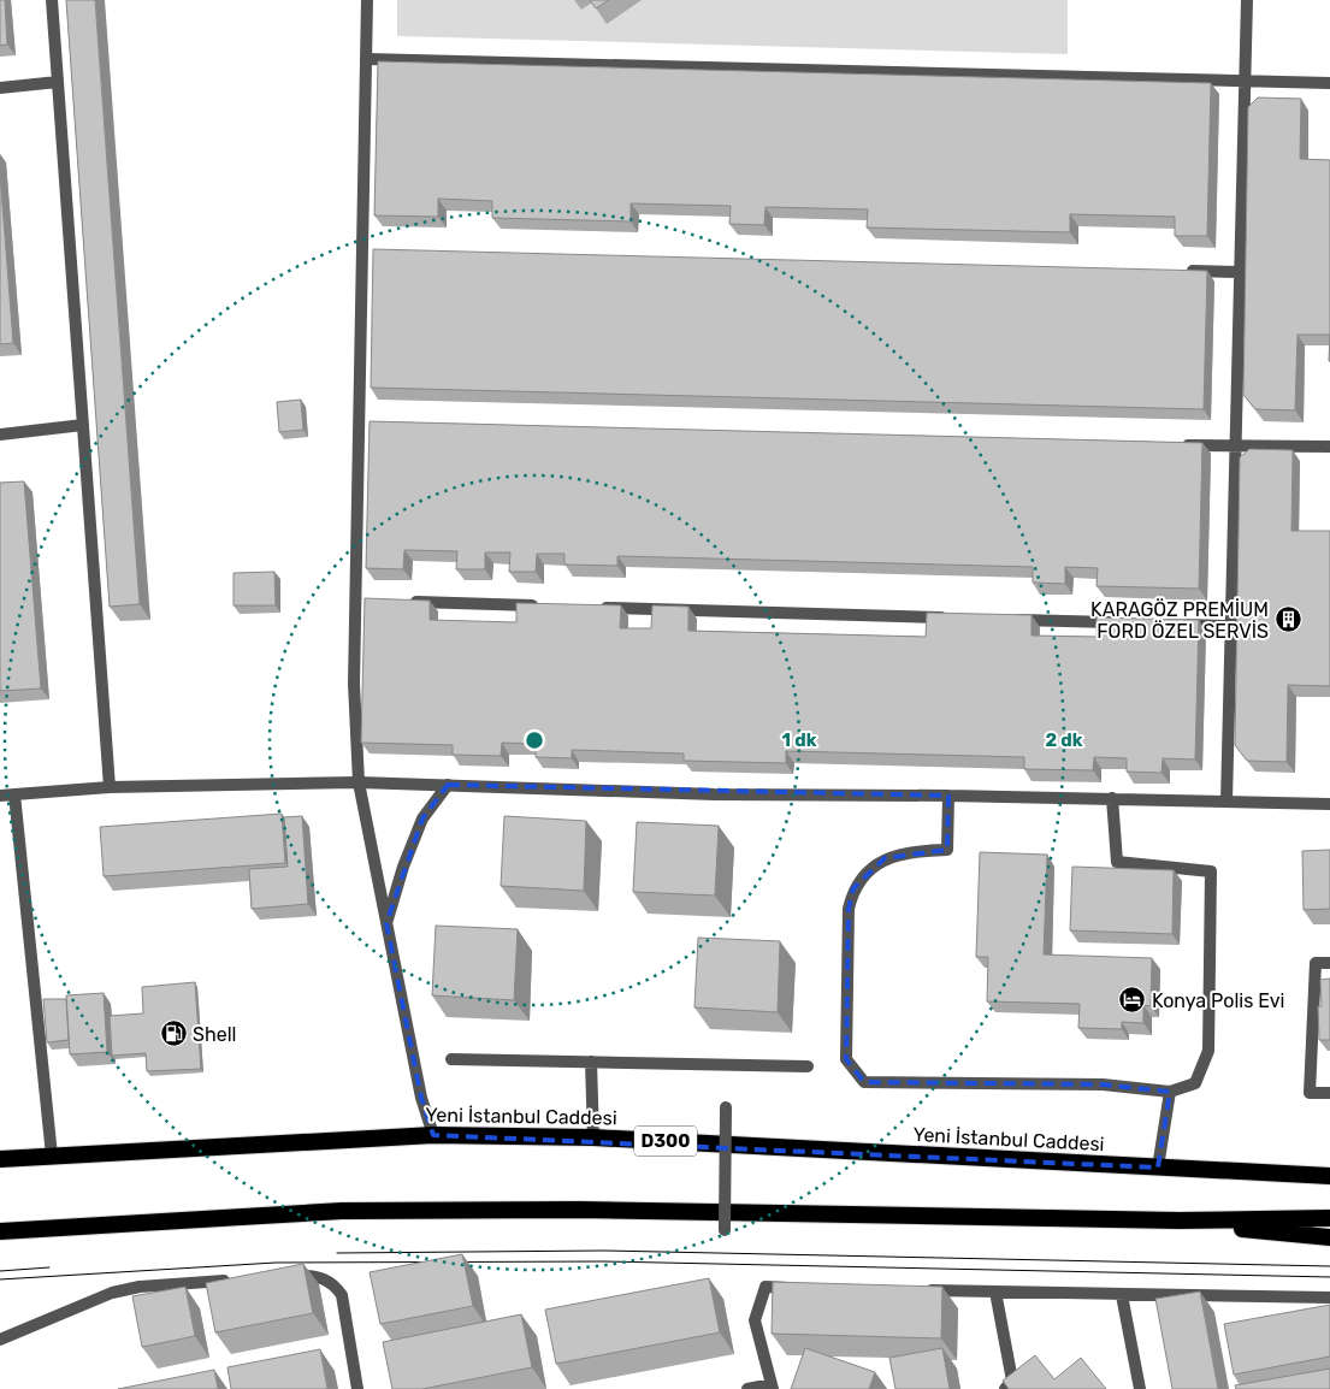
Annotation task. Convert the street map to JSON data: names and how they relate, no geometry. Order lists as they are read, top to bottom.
{
  "streets": {
    "highway": ["Yeni İstanbul Caddesi", "D300"]
  },
  "places": {
    "building": ["KARAGÖZ PREMİUM FORD ÖZEL SERVİS"],
    "hotel": ["Konya Polis Evi"],
    "fuel station": ["Shell"]
  },
  "rings": ["1 dk", "2 dk"]
}
